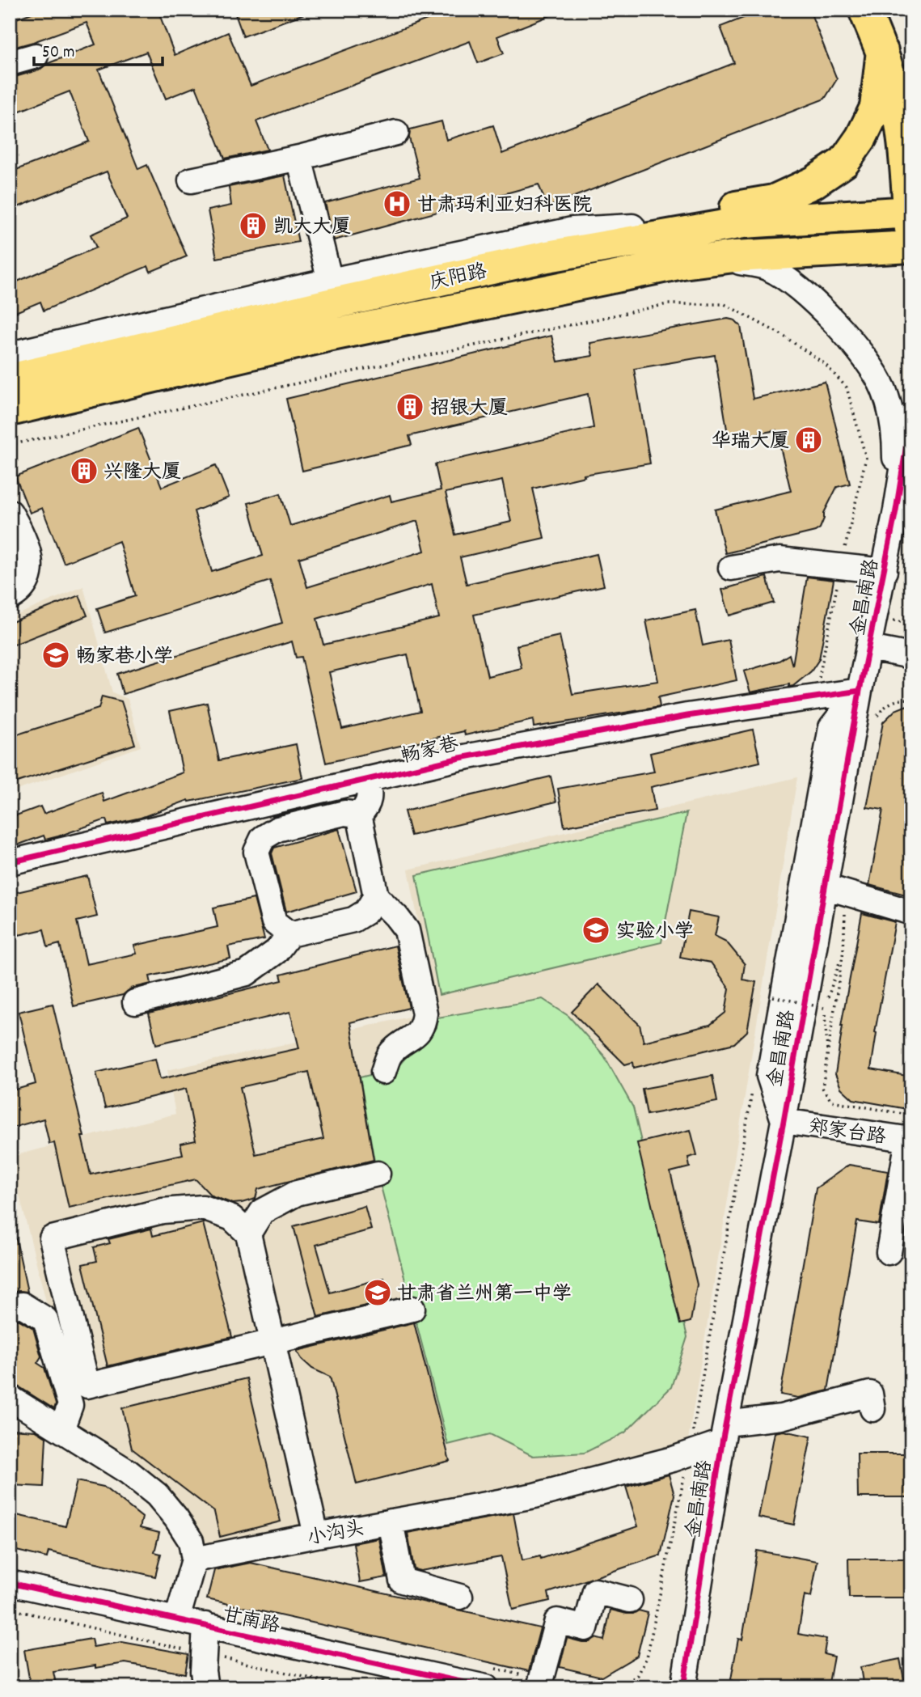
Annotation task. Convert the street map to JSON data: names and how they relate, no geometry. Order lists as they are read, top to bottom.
{
  "streets": {
    "main road": ["庆阳路"],
    "street": [
      "金昌南路",
      "畅家巷",
      "郑家台路",
      "小沟头",
      "甘南路"
    ]
  },
  "crossings": [
    ["金昌南路", "畅家巷"],
    ["金昌南路", "郑家台路"],
    ["金昌南路", "小沟头"]
  ],
  "places": {
    "hospital": ["甘肃玛利亚妇科医院"],
    "building": [
      "凯大大厦",
      "招银大厦",
      "华瑞大厦",
      "兴隆大厦"
    ],
    "school or university": ["畅家巷小学", "实验小学", "甘肃省兰州第一中学"]
  },
  "scale_bar": "50 m"
}
